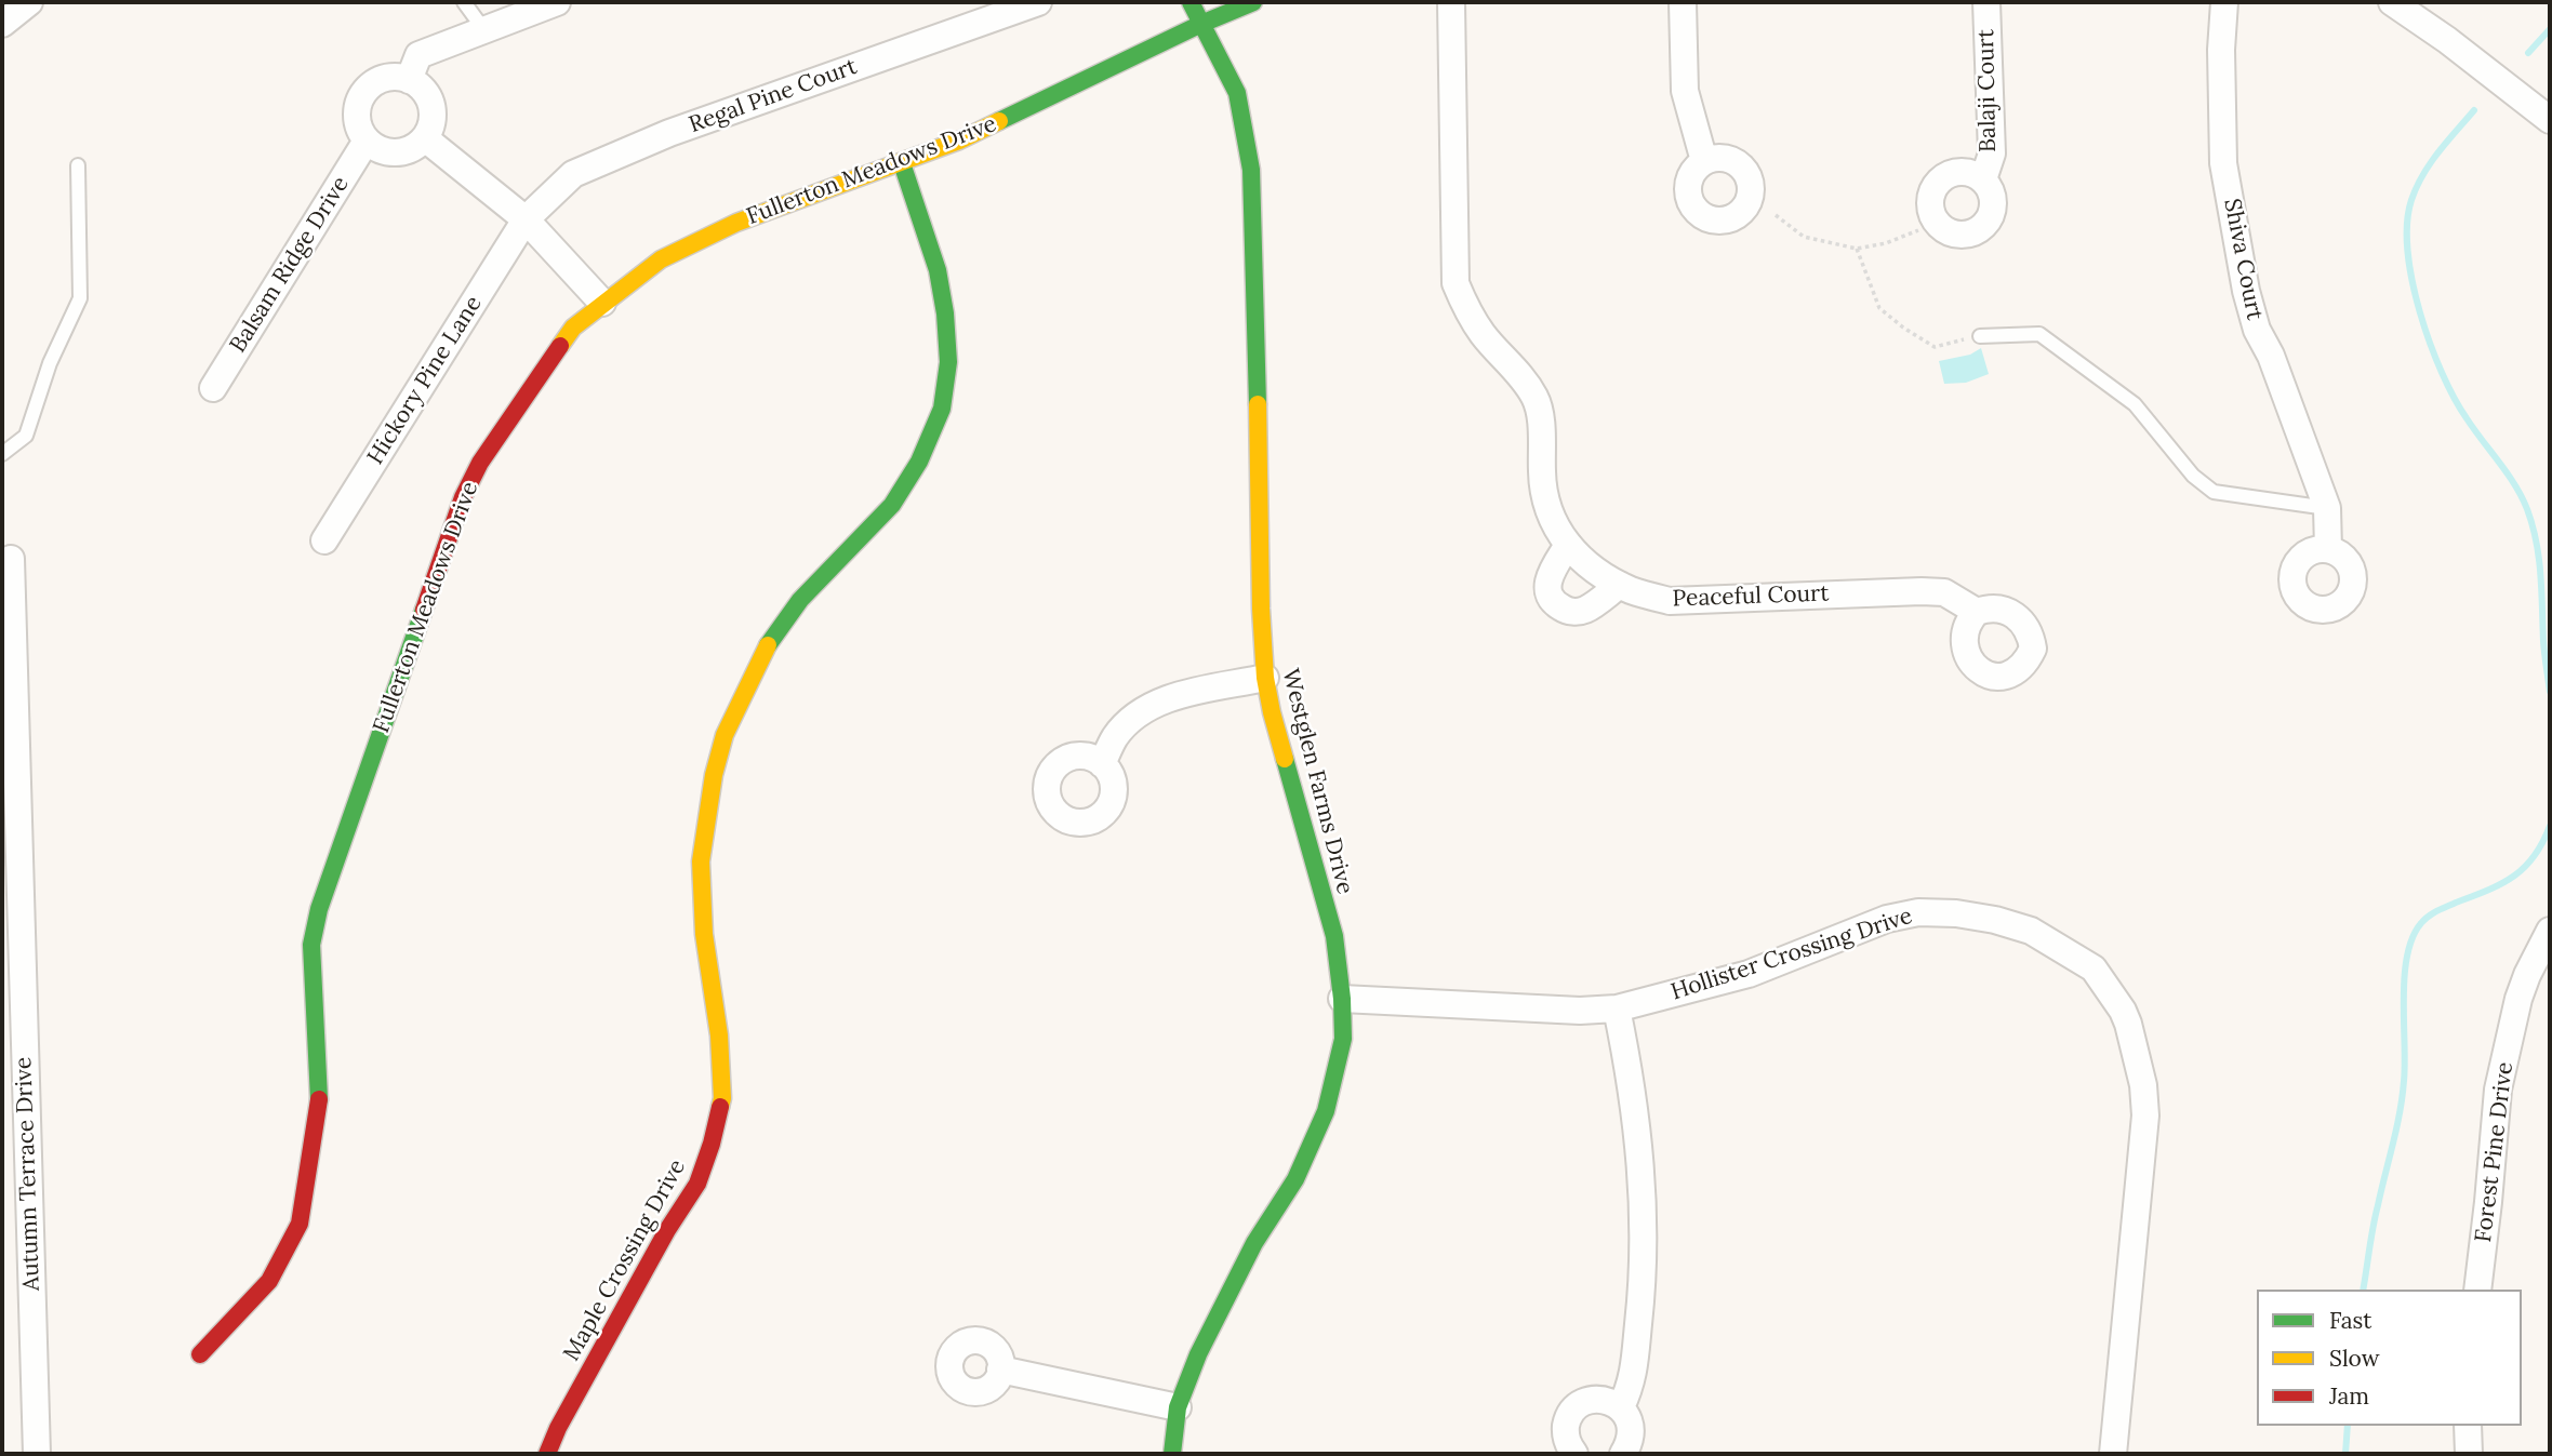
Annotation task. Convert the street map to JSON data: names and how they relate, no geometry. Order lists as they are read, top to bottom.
{
  "streets": {
    "street": [
      "Balaji Court",
      "Regal Pine Court",
      "Fullerton Meadows Drive",
      "Shiva Court",
      "Balsam Ridge Drive",
      "Hickory Pine Lane",
      "Peaceful Court",
      "Westglen Farms Drive",
      "Hollister Crossing Drive",
      "Forest Pine Drive",
      "Autumn Terrace Drive",
      "Maple Crossing Drive"
    ]
  },
  "crossings": [
    ["Regal Pine Court", "Hickory Pine Lane"],
    ["Fullerton Meadows Drive", "Westglen Farms Drive"],
    ["Fullerton Meadows Drive", "Maple Crossing Drive"],
    ["Westglen Farms Drive", "Hollister Crossing Drive"]
  ],
  "legend": ["Fast", "Slow", "Jam"]
}
